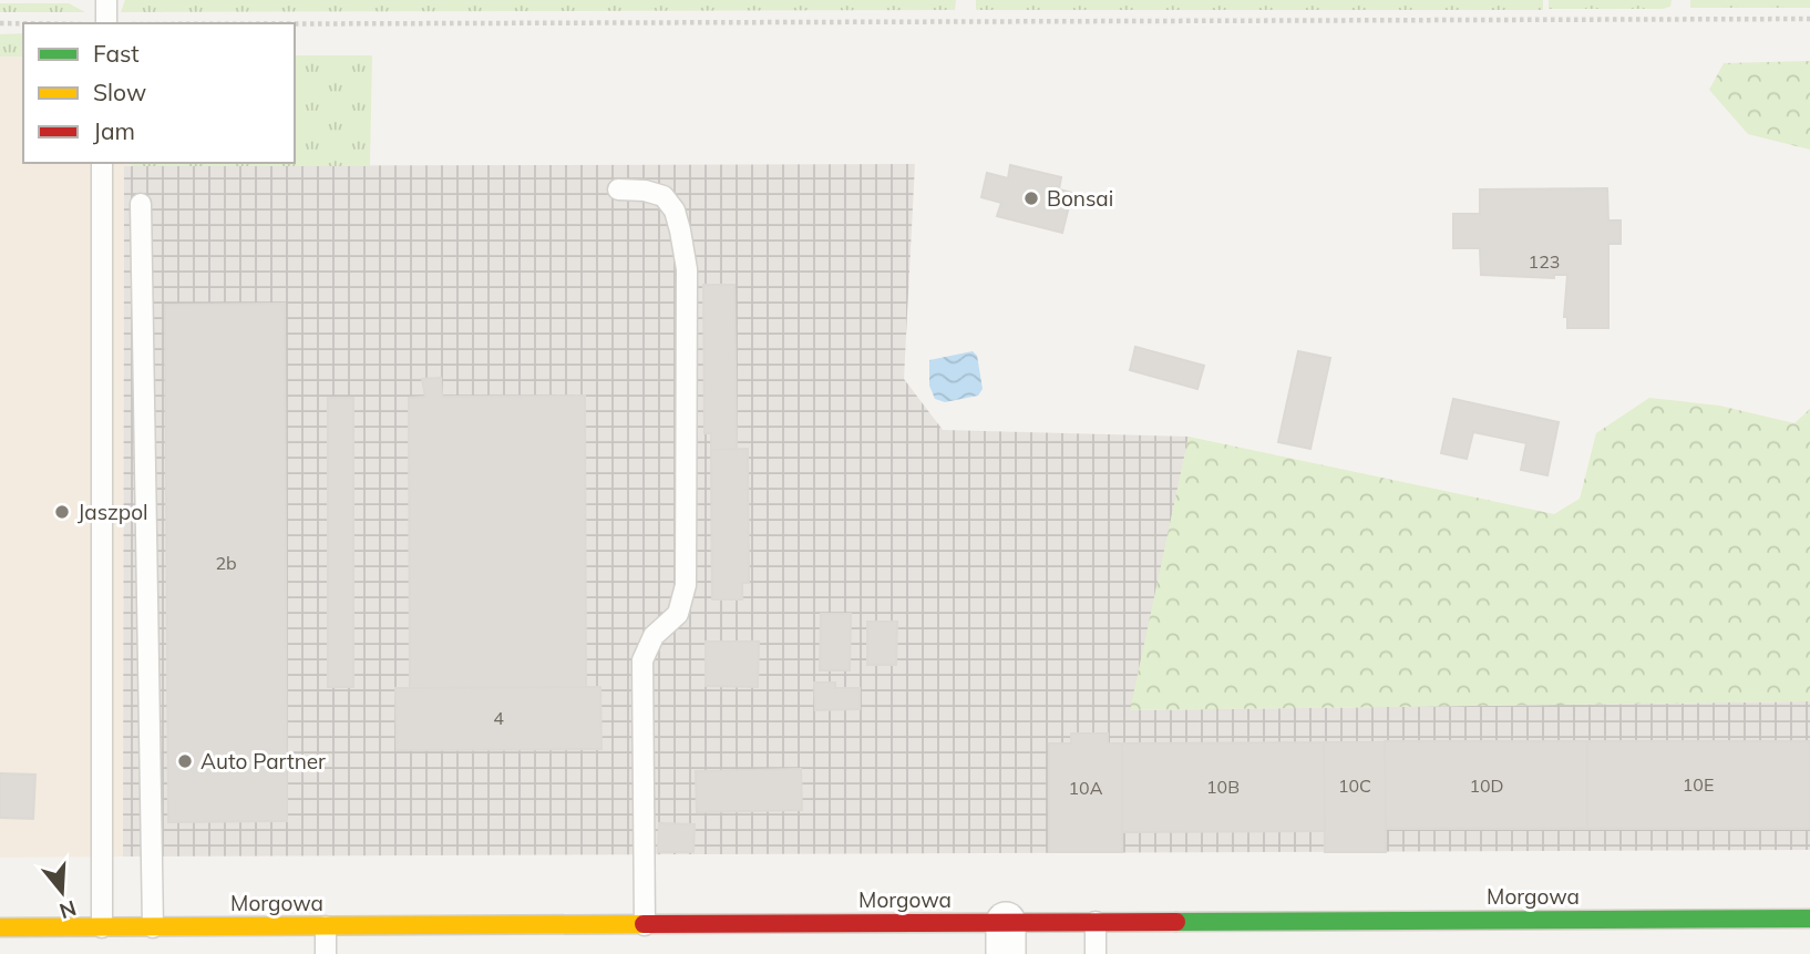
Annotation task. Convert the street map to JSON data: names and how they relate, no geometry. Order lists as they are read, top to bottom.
{
  "streets": {
    "street": ["Morgowa"]
  },
  "places": ["Bonsai", "Jaszpol", "Auto Partner"],
  "house_numbers": [
    "123",
    "2b",
    "4",
    "10E",
    "10C",
    "10D",
    "10B",
    "10A"
  ],
  "legend": ["Fast", "Slow", "Jam"],
  "north": "bottom"
}
